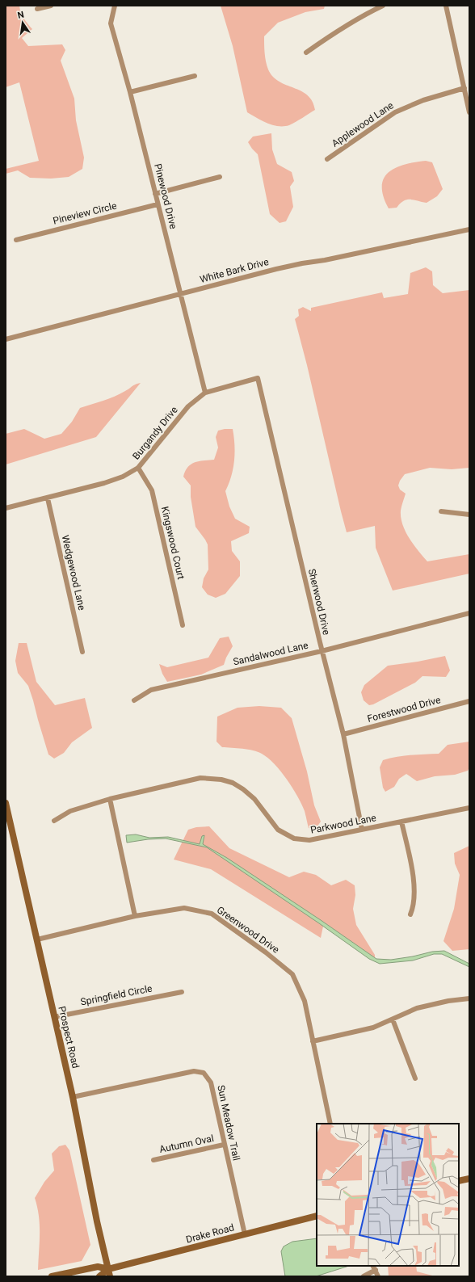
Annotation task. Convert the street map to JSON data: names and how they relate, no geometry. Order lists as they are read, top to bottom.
{
  "streets": {
    "street": [
      "Applewood Lane",
      "Pinewood Drive",
      "Pineview Circle",
      "White Bark Drive",
      "Burgandy Drive",
      "Kingswood Court",
      "Wedgewood Lane",
      "Sherwood Drive",
      "Sandalwood Lane",
      "Forestwood Drive",
      "Parkwood Lane",
      "Greenwood Drive",
      "Springfield Circle",
      "Prospect Road",
      "Sun Meadow Trail",
      "Autumn Oval",
      "Drake Road"
    ]
  },
  "crossings": [
    ["Pinewood Drive", "Pineview Circle"],
    ["Pinewood Drive", "White Bark Drive"],
    ["Pinewood Drive", "Burgandy Drive"],
    ["Burgandy Drive", "Kingswood Court"],
    ["Burgandy Drive", "Wedgewood Lane"],
    ["Burgandy Drive", "Sherwood Drive"],
    ["Sherwood Drive", "Sandalwood Lane"],
    ["Sherwood Drive", "Forestwood Drive"],
    ["Sherwood Drive", "Parkwood Lane"],
    ["Greenwood Drive", "Prospect Road"],
    ["Springfield Circle", "Prospect Road"],
    ["Prospect Road", "Sun Meadow Trail"],
    ["Prospect Road", "Drake Road"],
    ["Sun Meadow Trail", "Autumn Oval"],
    ["Sun Meadow Trail", "Drake Road"]
  ],
  "north": "top"
}
